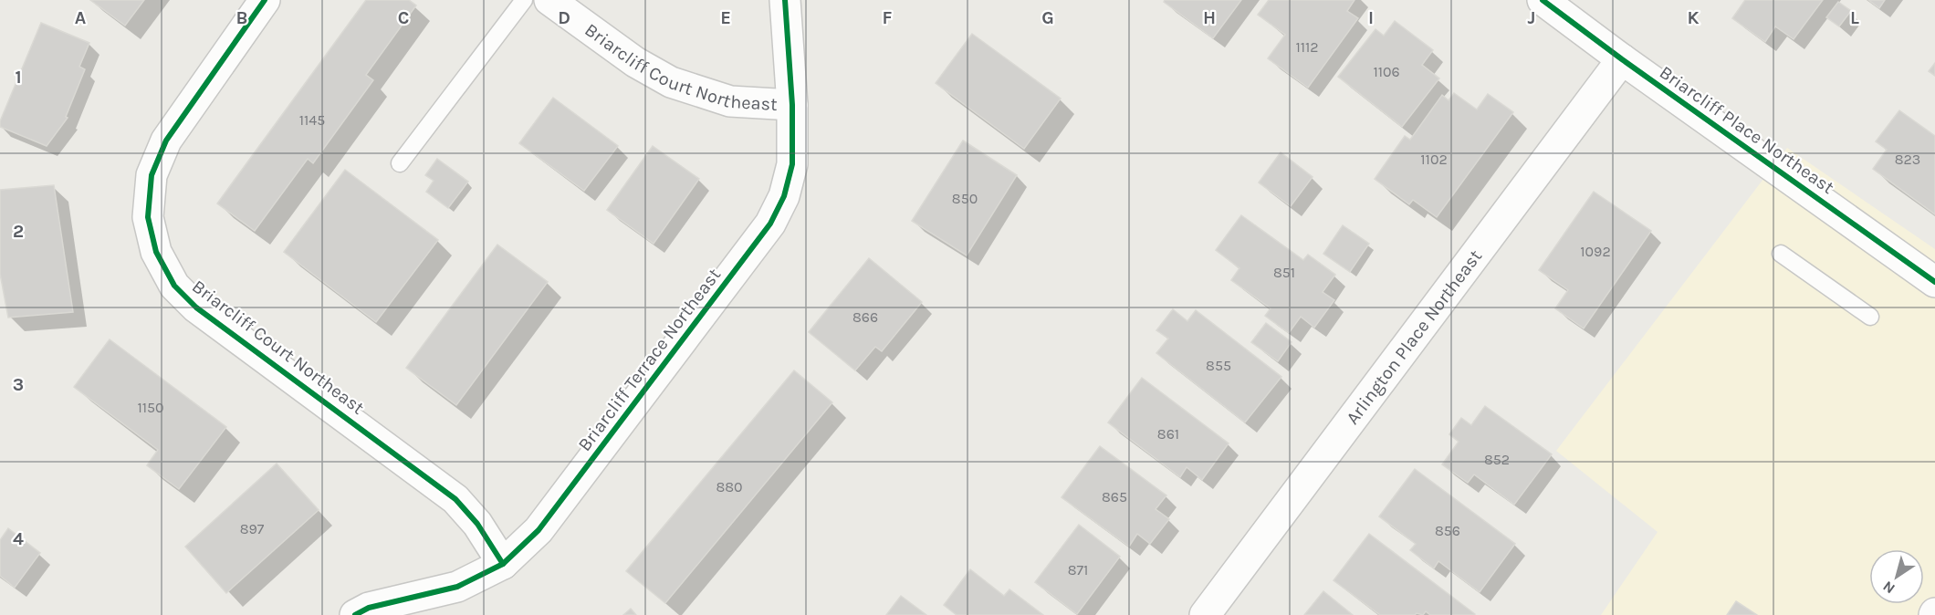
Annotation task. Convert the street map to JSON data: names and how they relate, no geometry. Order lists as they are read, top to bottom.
{
  "streets": {
    "street": [
      "Briarcliff Court Northeast",
      "Briarcliff Place Northeast",
      "Arlington Place Northeast",
      "Briarcliff Terrace Northeast"
    ]
  },
  "crossings": [
    ["Briarcliff Court Northeast", "Briarcliff Terrace Northeast"],
    ["Briarcliff Place Northeast", "Arlington Place Northeast"]
  ],
  "house_numbers": [
    "1112",
    "1106",
    "1145",
    "1102",
    "823",
    "850",
    "1092",
    "851",
    "866",
    "855",
    "1150",
    "861",
    "852",
    "880",
    "865",
    "897",
    "856",
    "871"
  ],
  "north": "bottom left",
  "grid": {
    "columns": [
      "A",
      "B",
      "C",
      "D",
      "E",
      "F",
      "G",
      "H",
      "I",
      "J",
      "K",
      "L"
    ],
    "rows": [
      "1",
      "2",
      "3",
      "4"
    ]
  }
}
